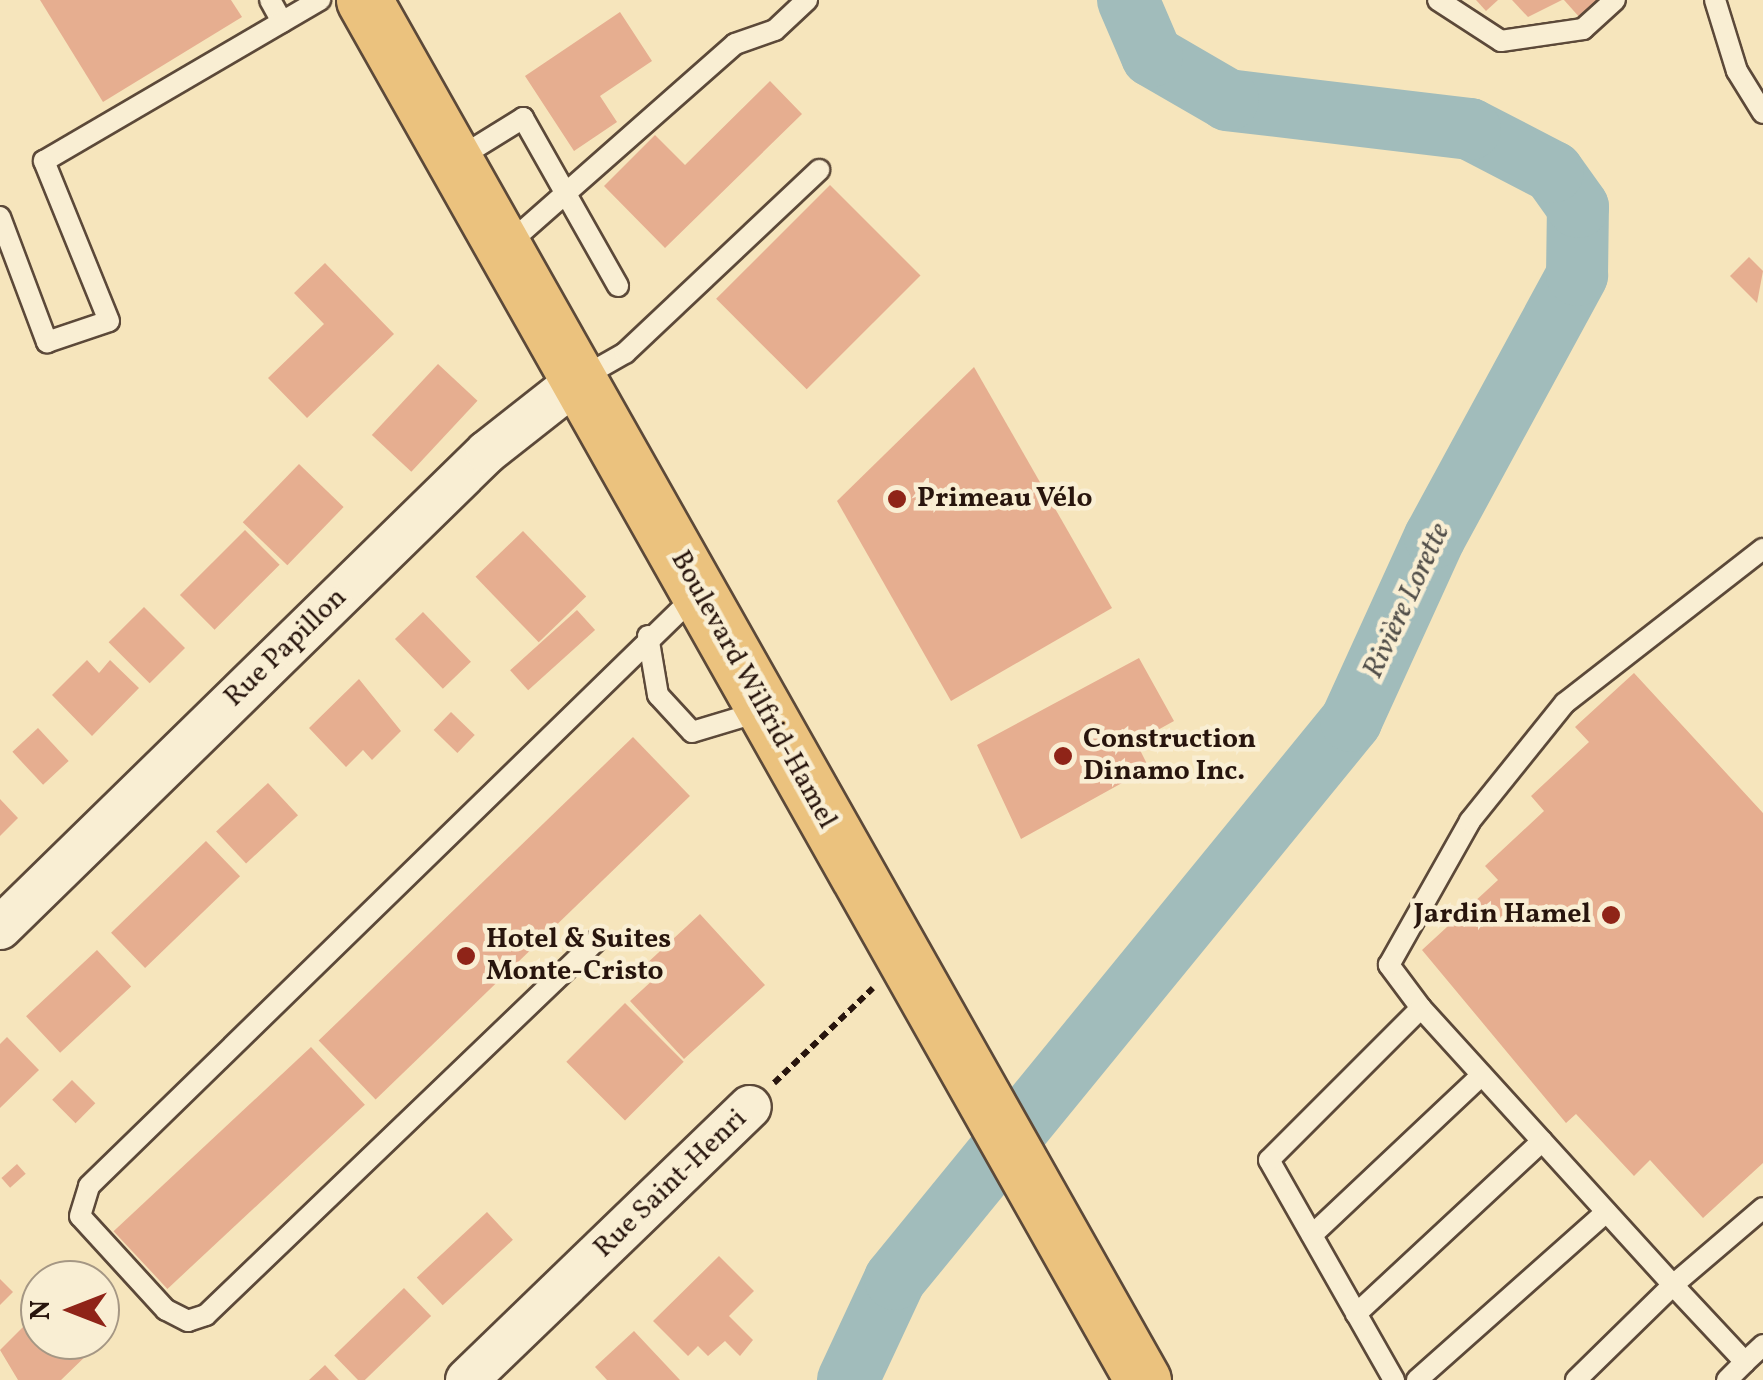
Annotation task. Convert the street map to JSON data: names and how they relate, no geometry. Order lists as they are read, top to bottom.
{
  "streets": {
    "main road": ["Boulevard Wilfrid-Hamel"],
    "street": ["Rue Papillon", "Rue Saint-Henri"]
  },
  "crossings": [
    ["Rue Papillon", "Boulevard Wilfrid-Hamel"]
  ],
  "water": ["Rivière Lorette"],
  "places": [
    "Primeau Vélo",
    "Construction Dinamo Inc.",
    "Jardin Hamel",
    "Hotel & Suites Monte-Cristo"
  ],
  "north": "left"
}
